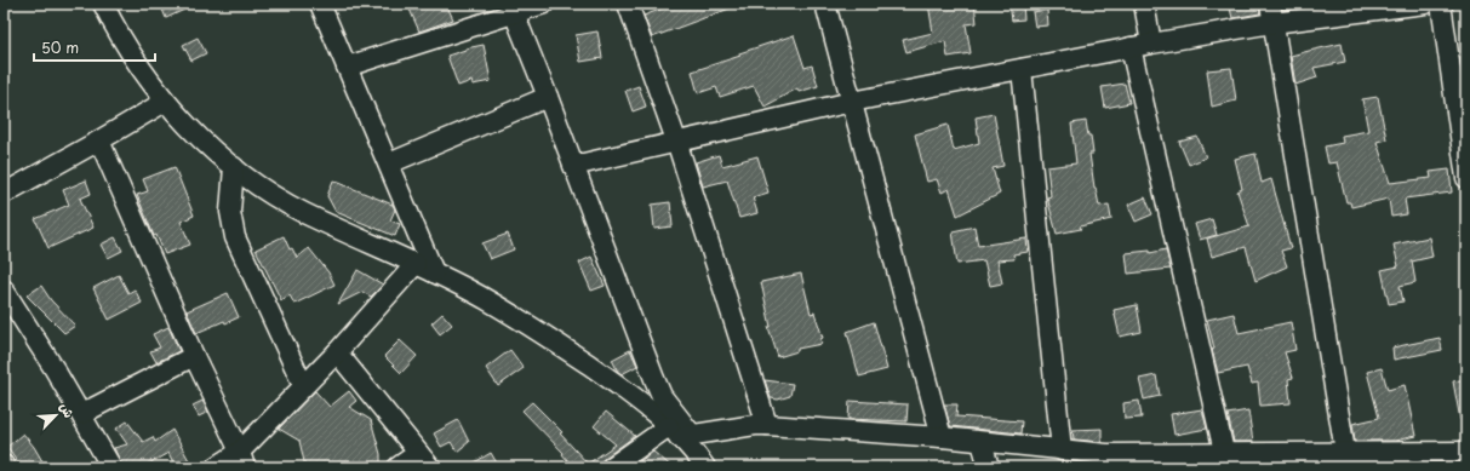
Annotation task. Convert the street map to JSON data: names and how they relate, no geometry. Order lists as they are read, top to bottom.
{
  "scale_bar": "50 m",
  "north": "top right"
}
